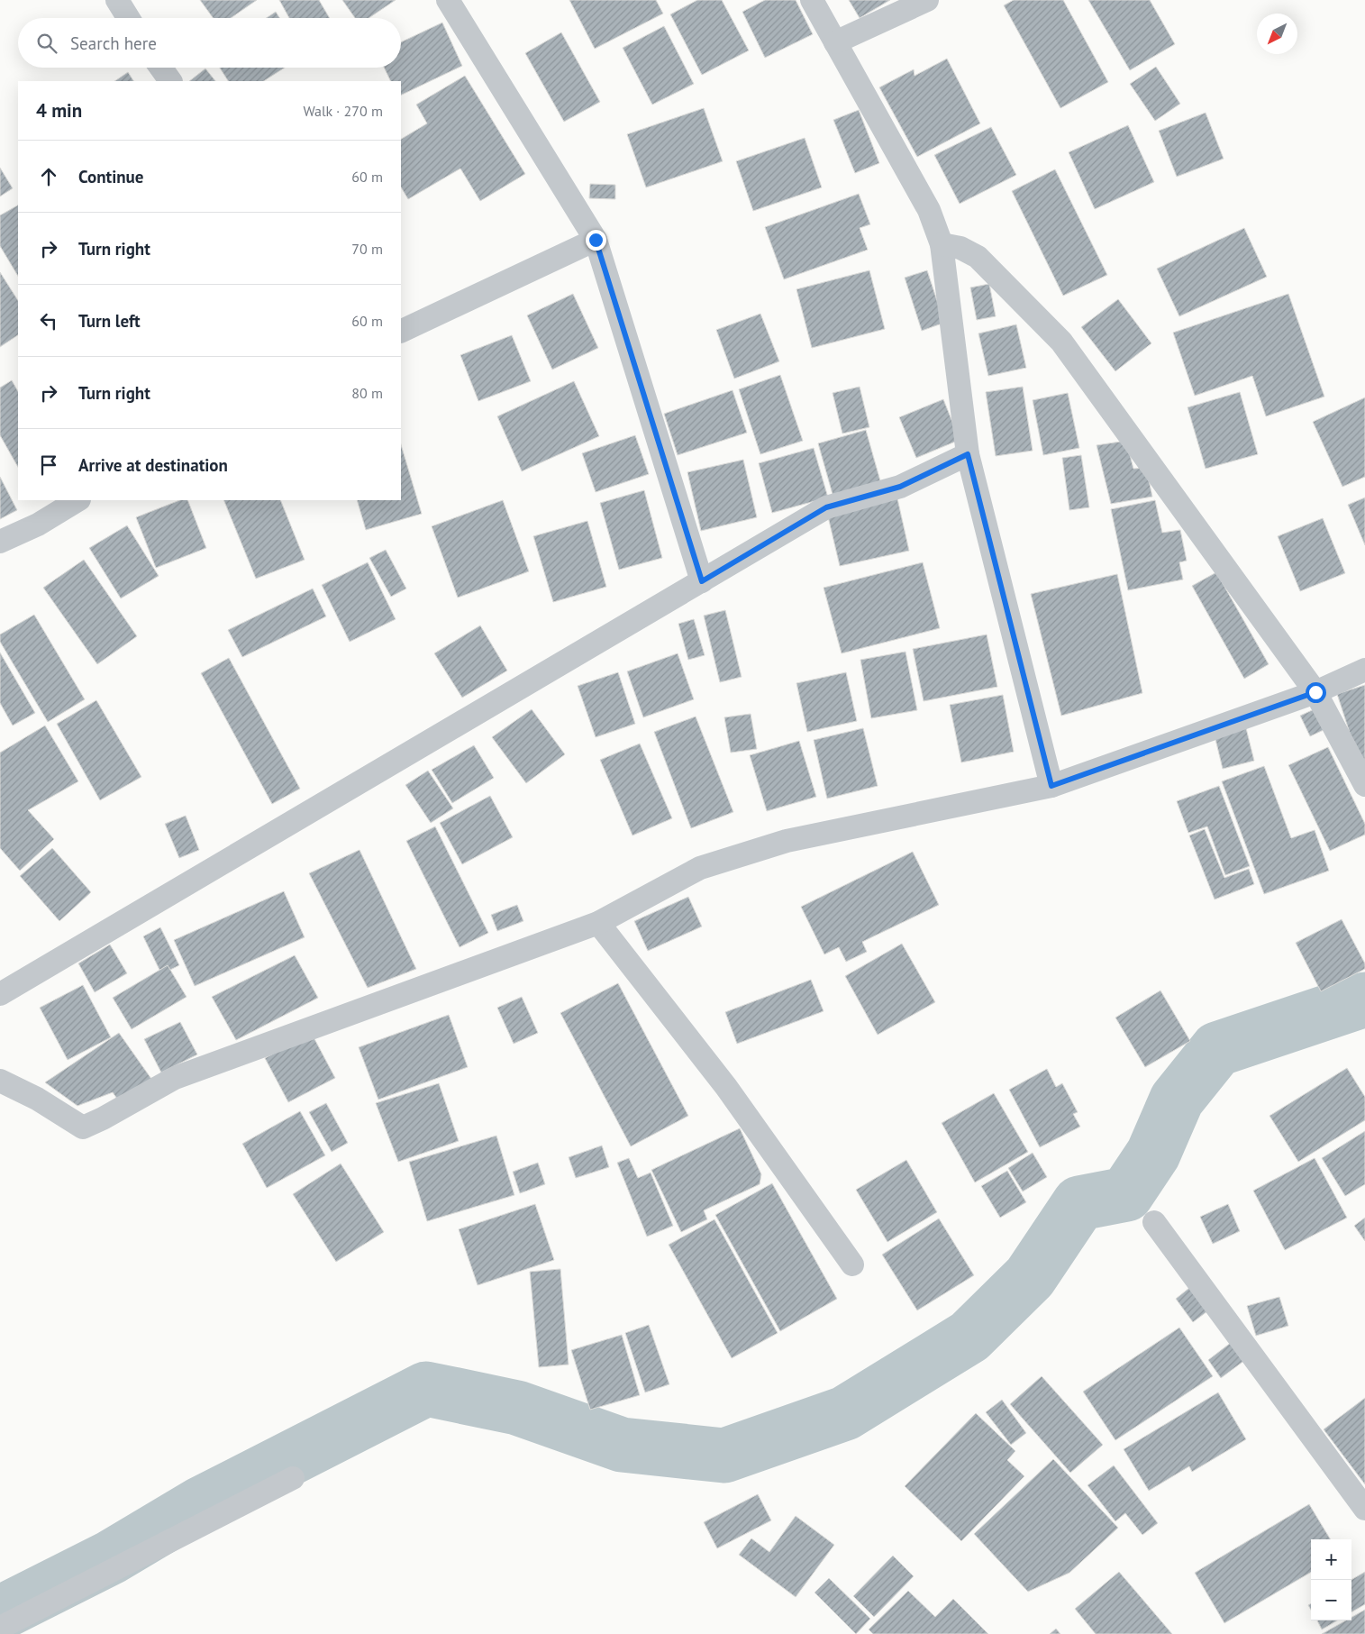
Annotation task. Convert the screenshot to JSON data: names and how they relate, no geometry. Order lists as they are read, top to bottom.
{
  "north": "bottom left",
  "page": {
    "search": "Search here",
    "heading": ["4 min", "Walk · 270 m"],
    "list": [
      ["Continue", "60 m"],
      ["Turn right", "70 m"],
      ["Turn left", "60 m"],
      ["Turn right", "80 m"],
      "Arrive at destination"
    ],
    "map_buttons": ["+", "−"]
  }
}
